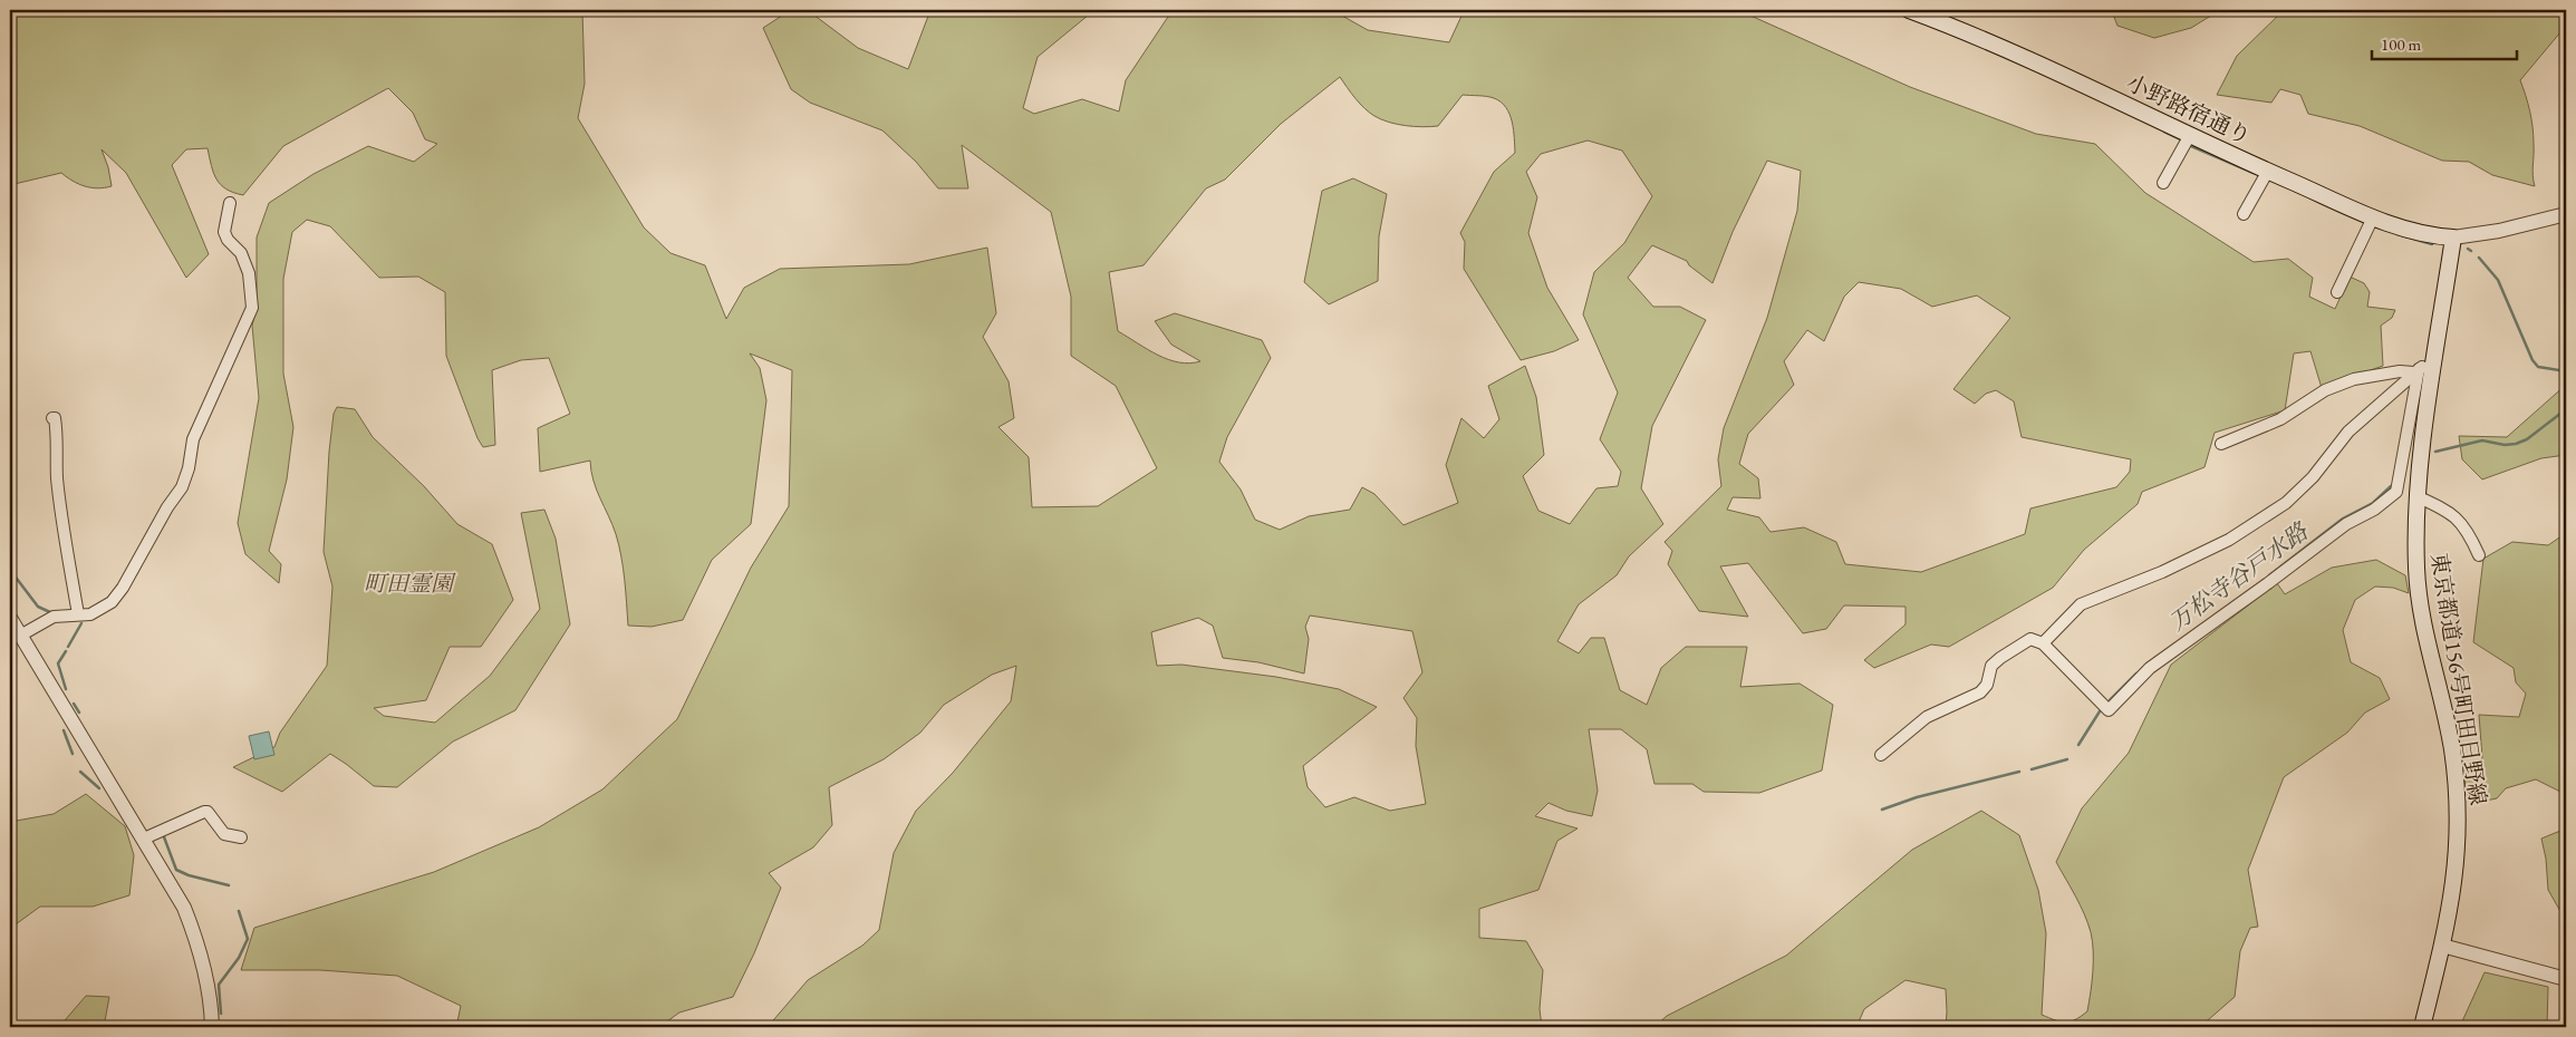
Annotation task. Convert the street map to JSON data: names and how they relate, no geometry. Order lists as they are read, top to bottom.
{
  "streets": {
    "main road": ["小野路宿通り", "東京都道156号町田日野線"]
  },
  "crossings": [
    ["小野路宿通り", "東京都道156号町田日野線"]
  ],
  "water": ["万松寺谷戸水路"],
  "parks": ["町田霊園"],
  "scale_bar": "100 m"
}
